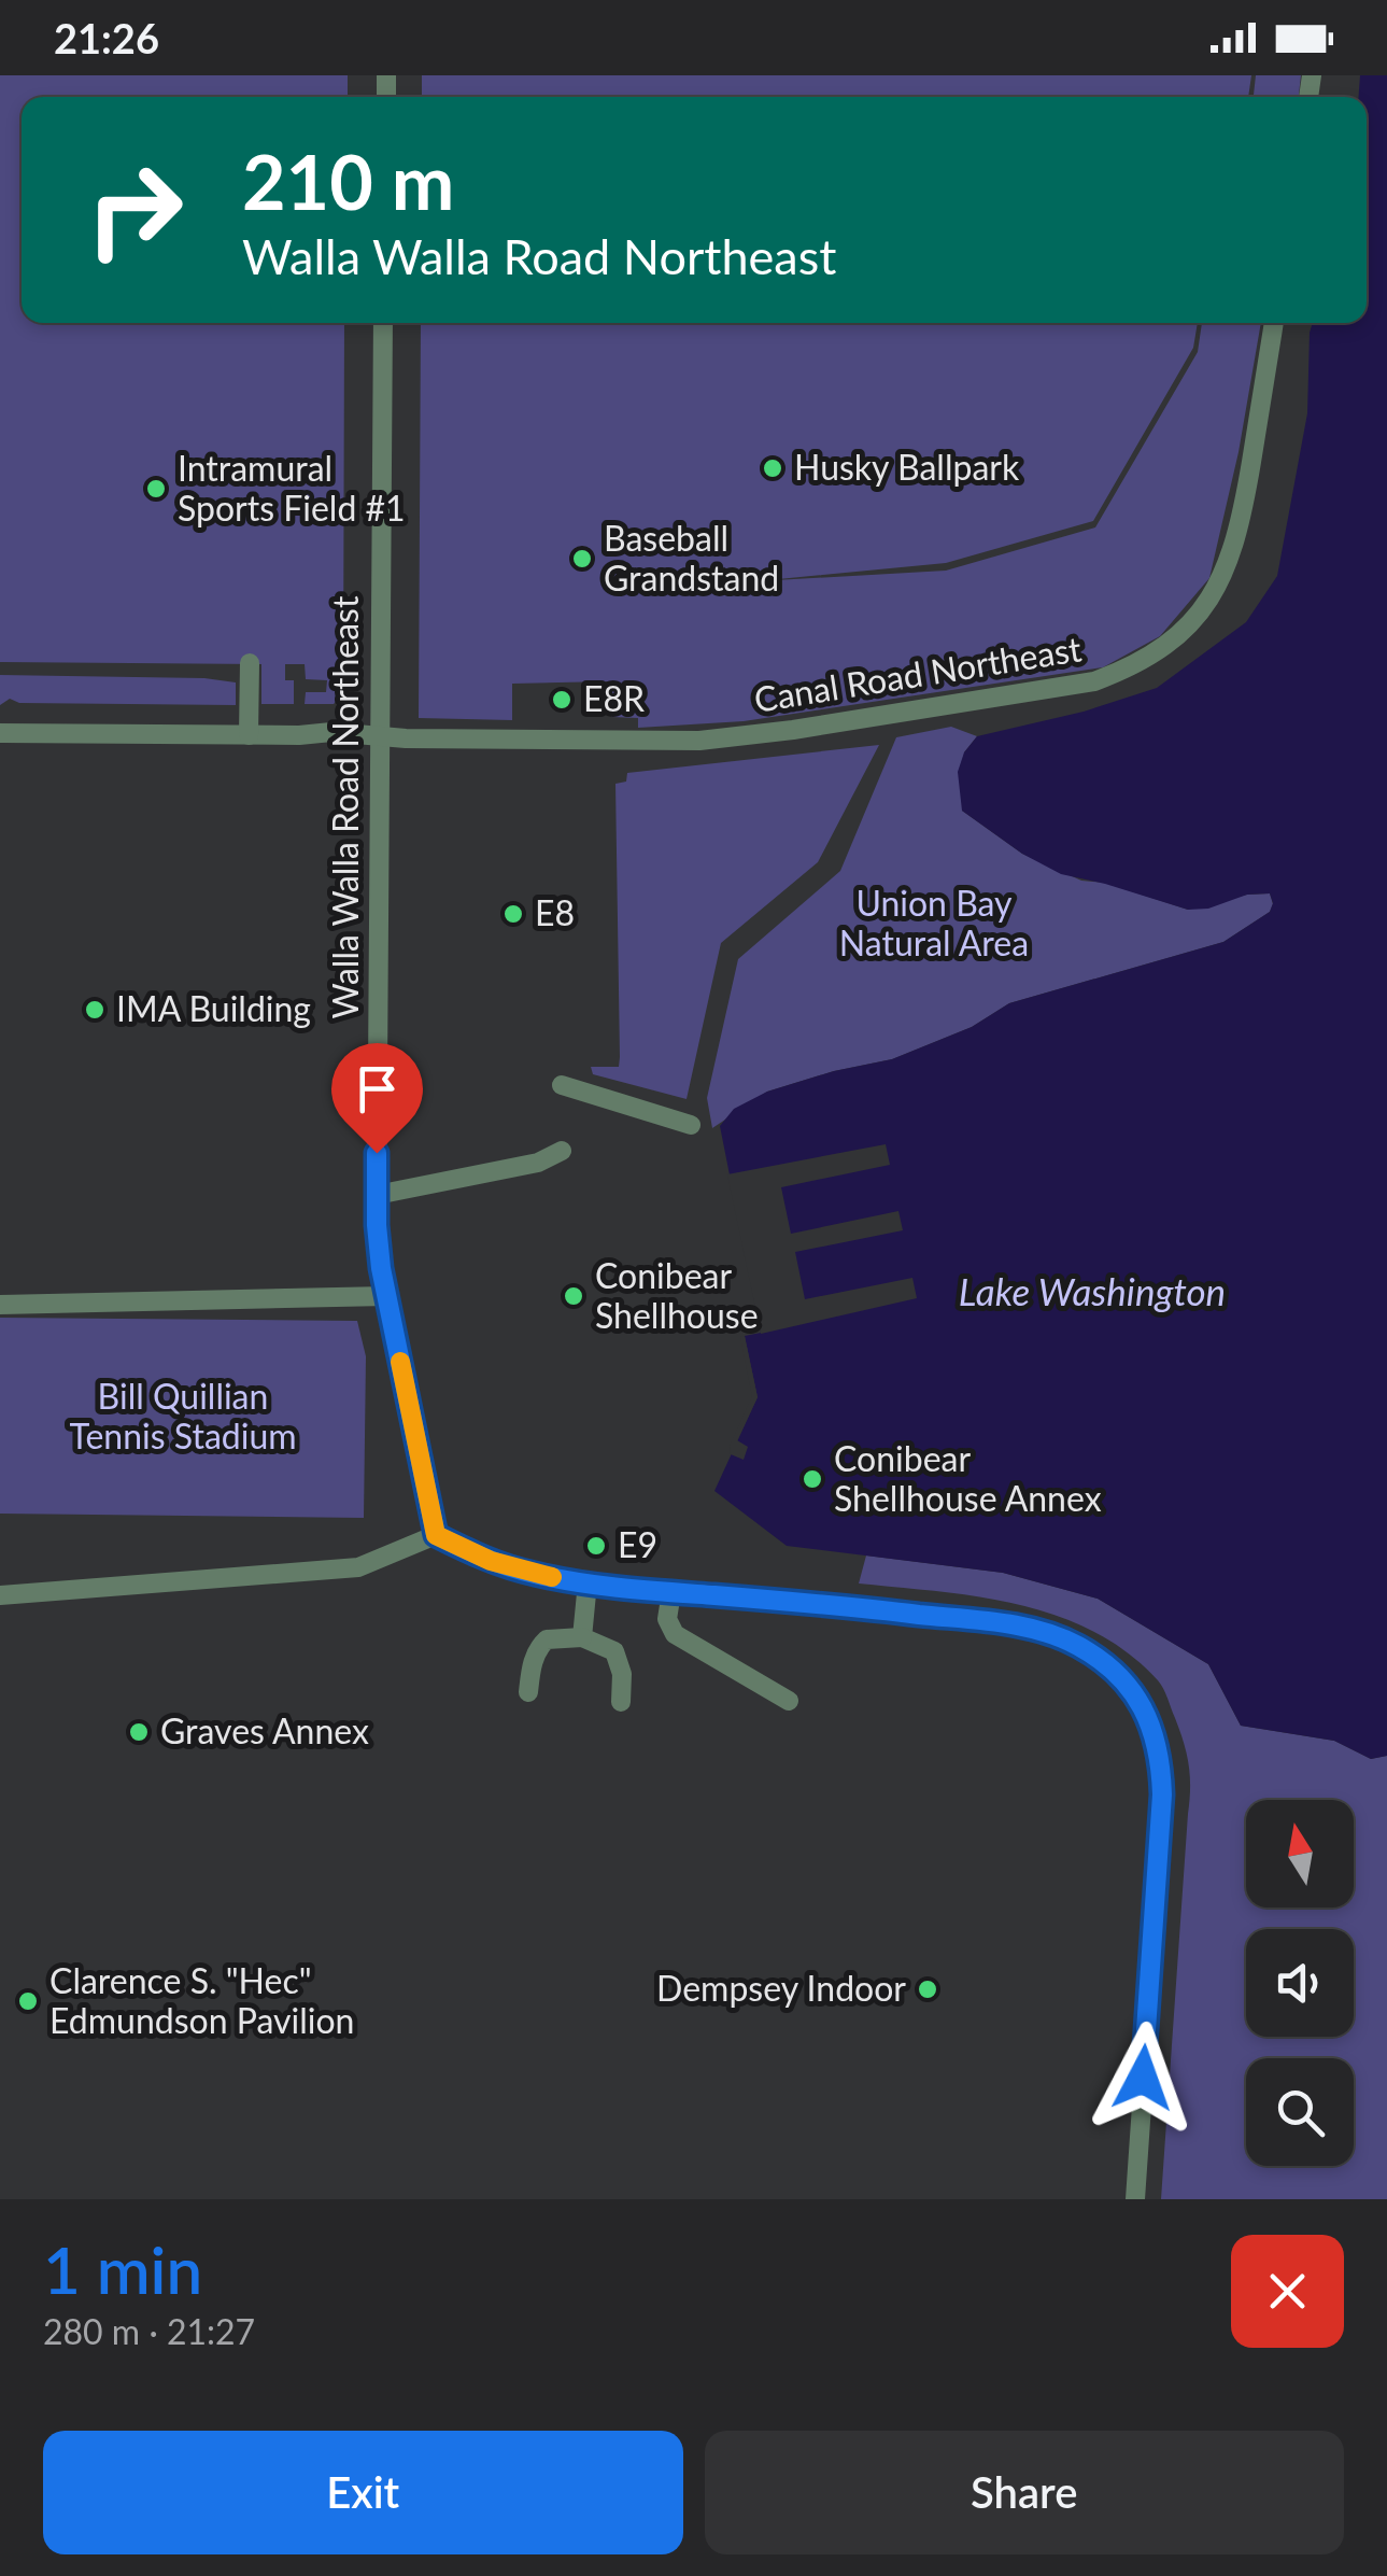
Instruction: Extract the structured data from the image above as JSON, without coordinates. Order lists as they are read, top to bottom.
{
  "streets": {
    "lane": ["Canal Road Northeast", "Walla Walla Road Northeast"]
  },
  "crossings": [
    ["Canal Road Northeast", "Walla Walla Road Northeast"]
  ],
  "water": ["Lake Washington"],
  "parks": ["Union Bay Natural Area", "Bill Quillian Tennis Stadium"],
  "places": [
    "Husky Ballpark",
    "Intramural Sports Field #1",
    "Baseball Grandstand",
    "E8R",
    "E8",
    "IMA Building",
    "Conibear Shellhouse",
    "Conibear Shellhouse Annex",
    "E9",
    "Graves Annex",
    "Dempsey Indoor",
    "Clarence S. \"Hec\" Edmundson Pavilion"
  ],
  "north": "top",
  "page": {
    "status": "21:26",
    "turn": ["210 m", "Walla Walla Road Northeast"],
    "heading": ["1 min", "280 m · 21:27"],
    "buttons": ["Exit", "Share"]
  }
}
